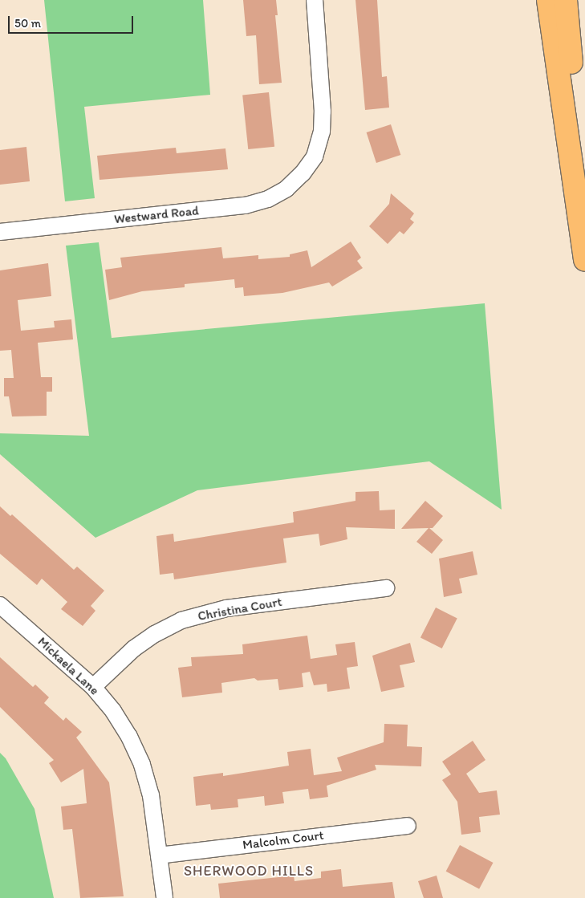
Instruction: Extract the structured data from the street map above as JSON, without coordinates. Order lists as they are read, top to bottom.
{
  "streets": {
    "street": [
      "Westward Road",
      "Christina Court",
      "Mickaela Lane",
      "Malcolm Court"
    ]
  },
  "crossings": [
    ["Christina Court", "Mickaela Lane"],
    ["Mickaela Lane", "Malcolm Court"]
  ],
  "districts": ["SHERWOOD HILLS"],
  "scale_bar": "50 m"
}
